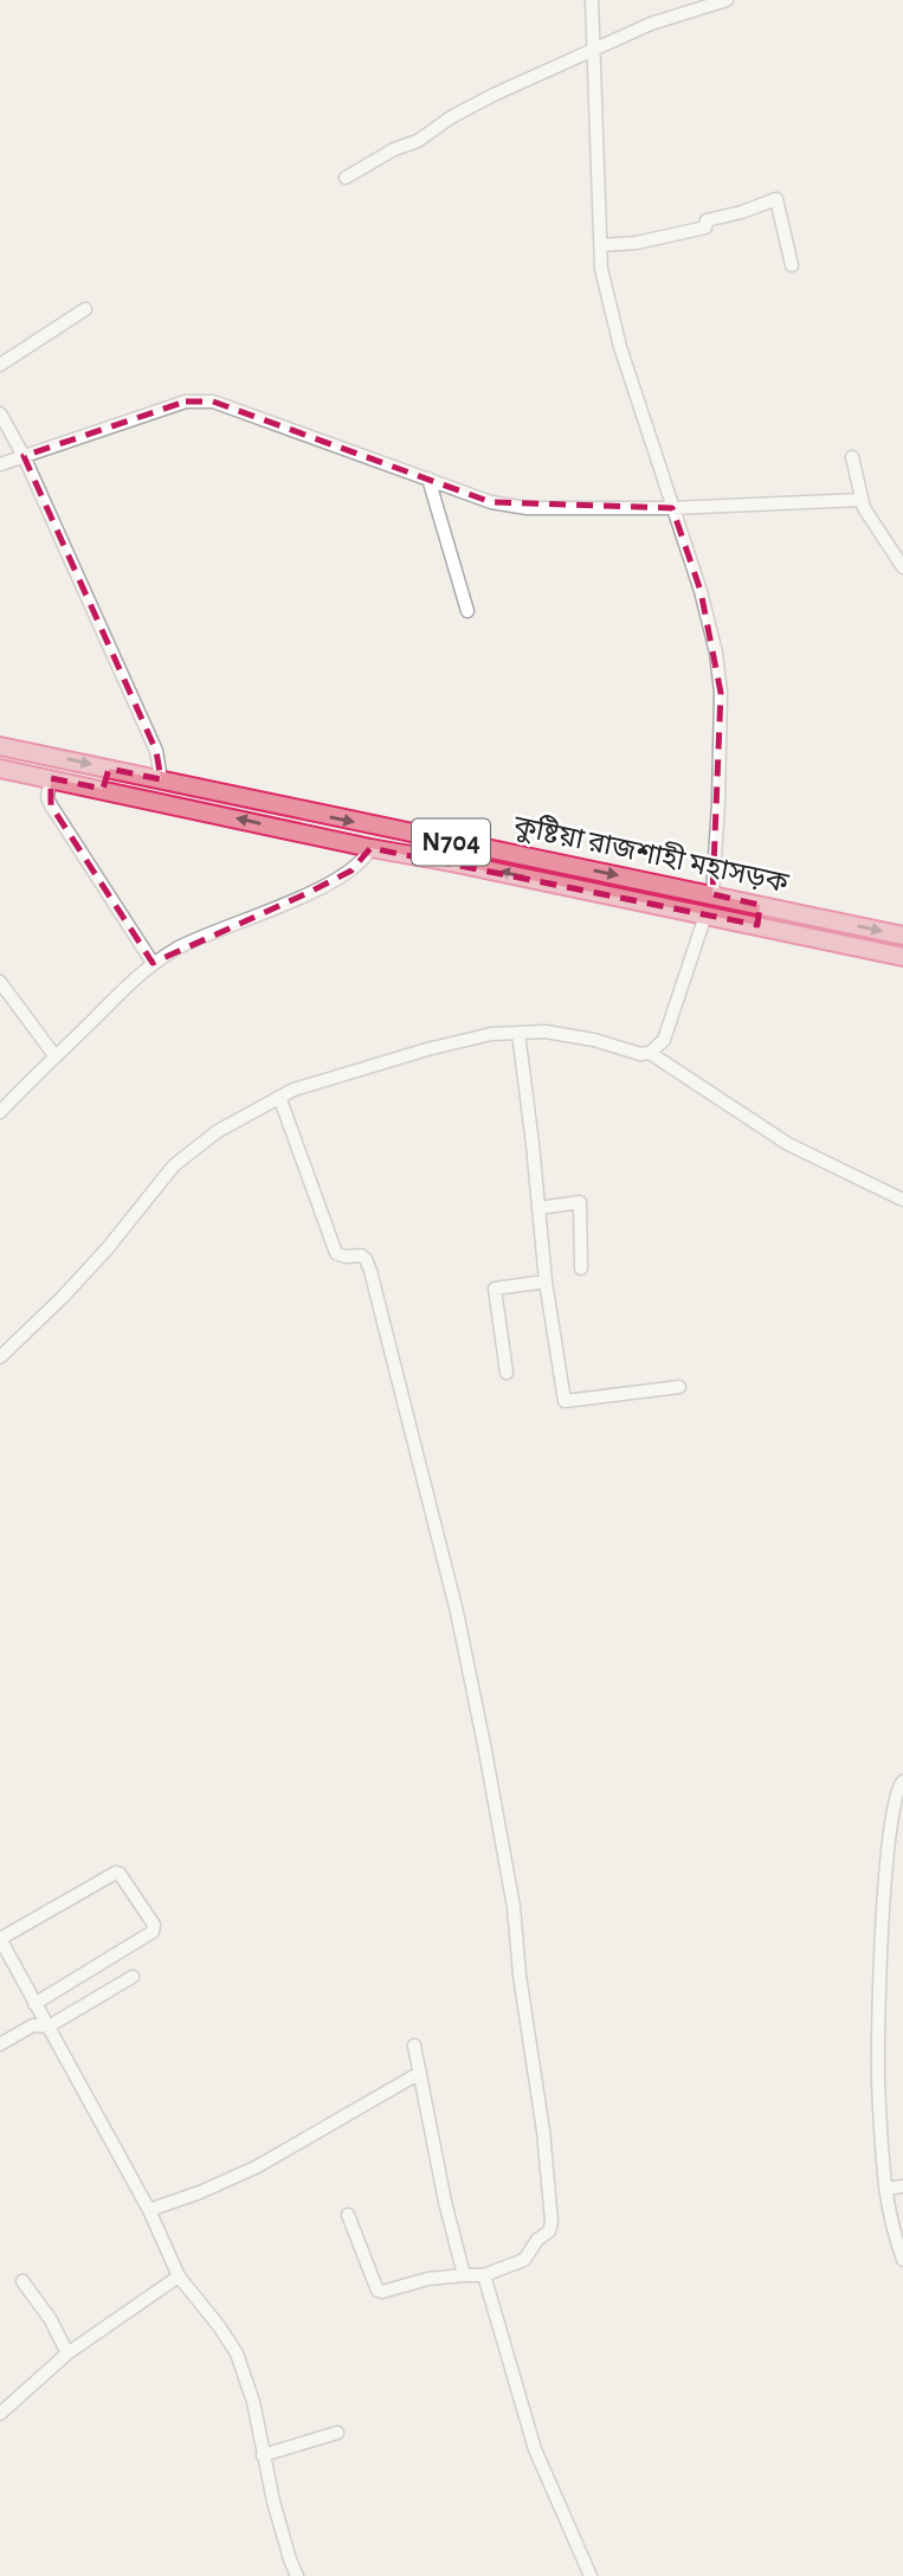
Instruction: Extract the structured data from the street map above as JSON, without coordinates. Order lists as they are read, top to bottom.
{
  "streets": {
    "highway": ["N704", "কুষ্টিয়া রাজশাহী মহাসড়ক"]
  }
}
